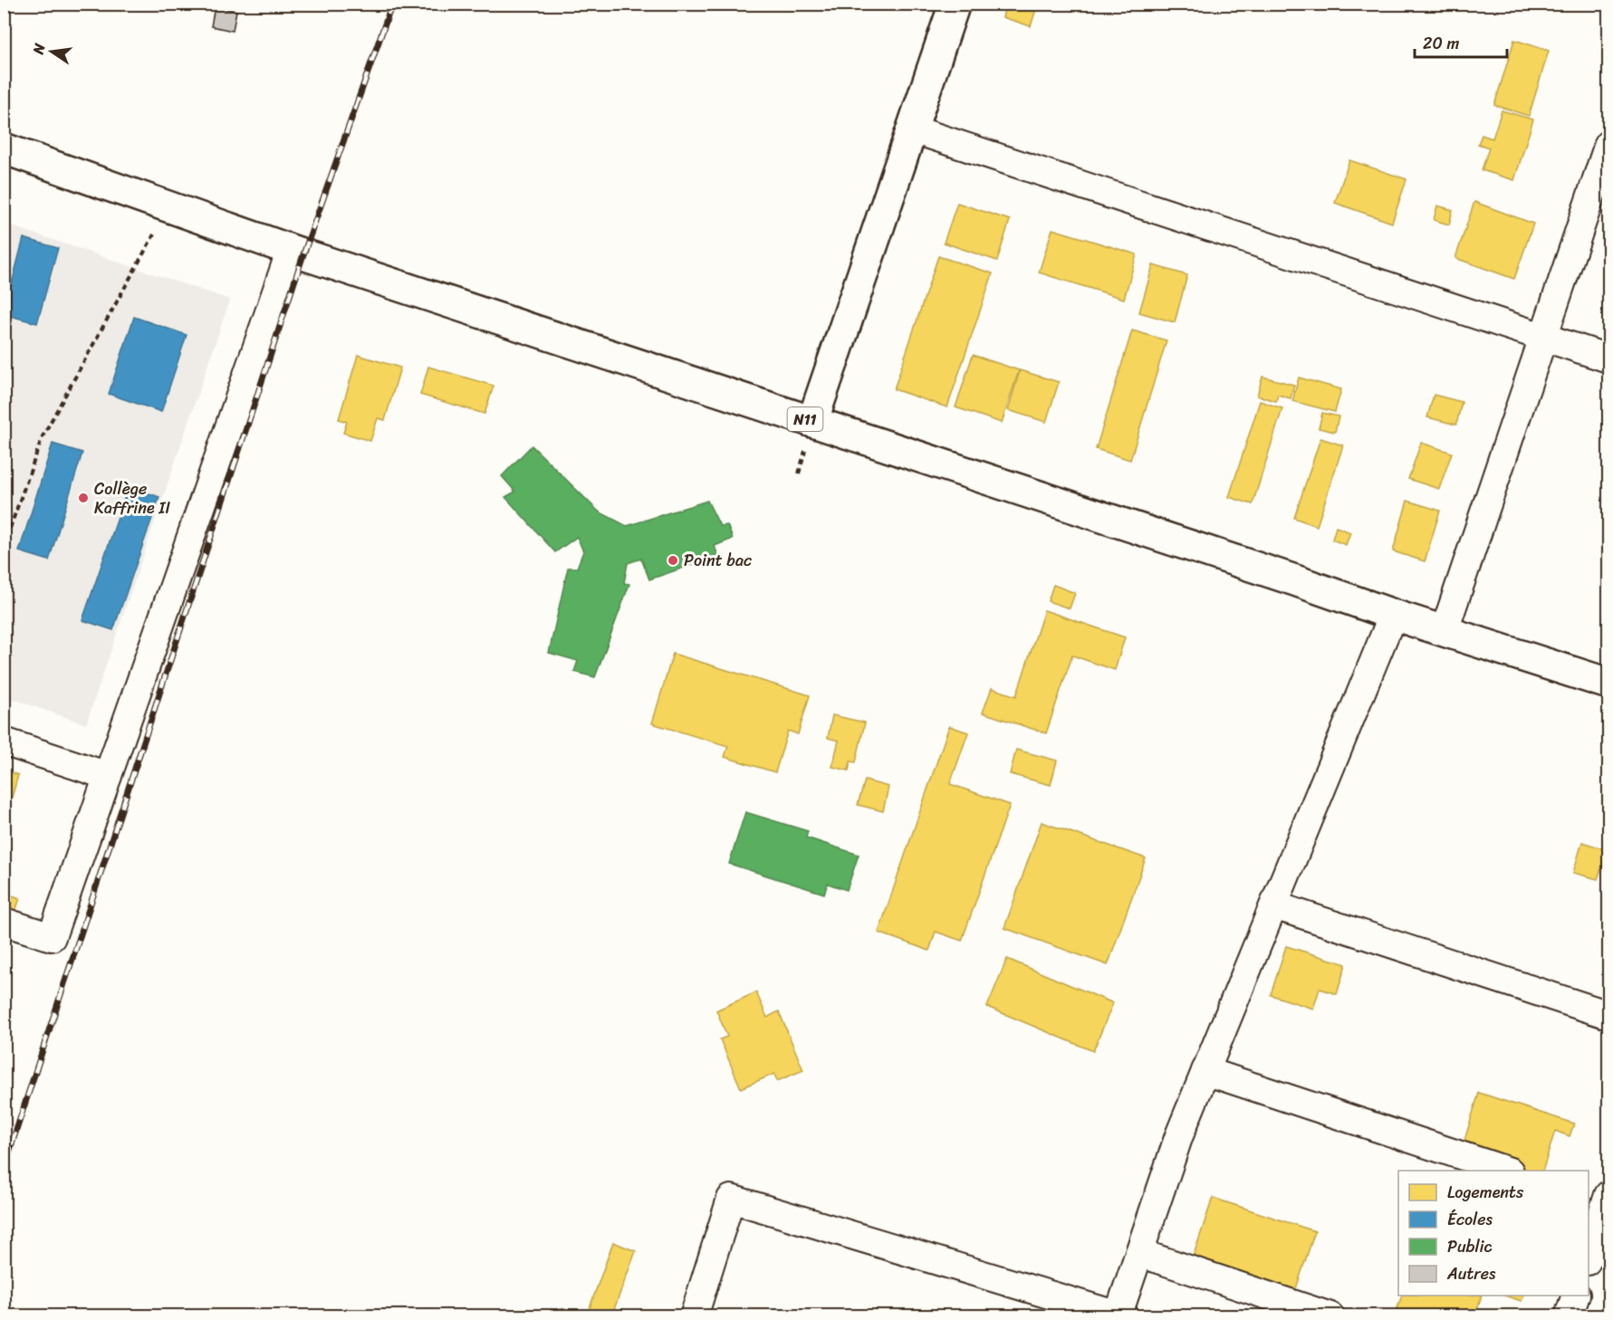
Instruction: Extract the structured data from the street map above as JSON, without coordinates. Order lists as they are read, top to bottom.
{
  "streets": {
    "main road": ["N11"]
  },
  "places": ["Collège Kaffrine II", "Point bac"],
  "legend": [
    "Logements",
    "Écoles",
    "Public",
    "Autres"
  ],
  "scale_bar": "20 m",
  "north": "left"
}
